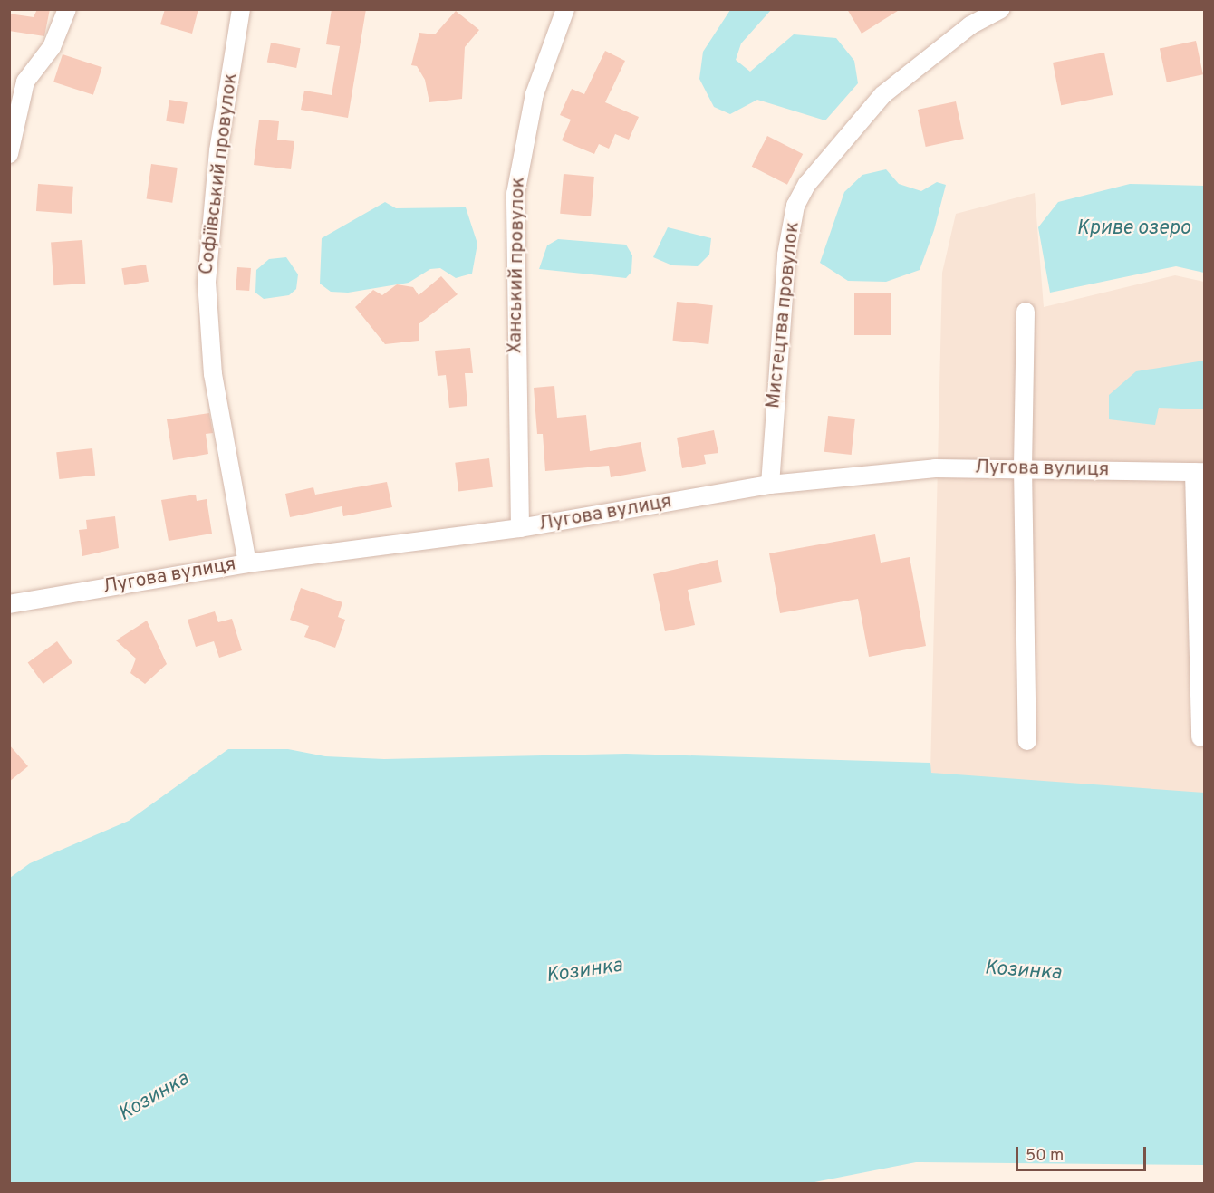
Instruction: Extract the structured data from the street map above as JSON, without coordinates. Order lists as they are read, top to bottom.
{
  "streets": {
    "street": [
      "Софіївський провулок",
      "Ханський провулок",
      "Мистецтва провулок",
      "Лугова вулиця"
    ]
  },
  "crossings": [
    ["Софіївський провулок", "Лугова вулиця"],
    ["Ханський провулок", "Лугова вулиця"],
    ["Мистецтва провулок", "Лугова вулиця"]
  ],
  "water": ["Криве озеро", "Козинка"],
  "scale_bar": "50 m"
}
